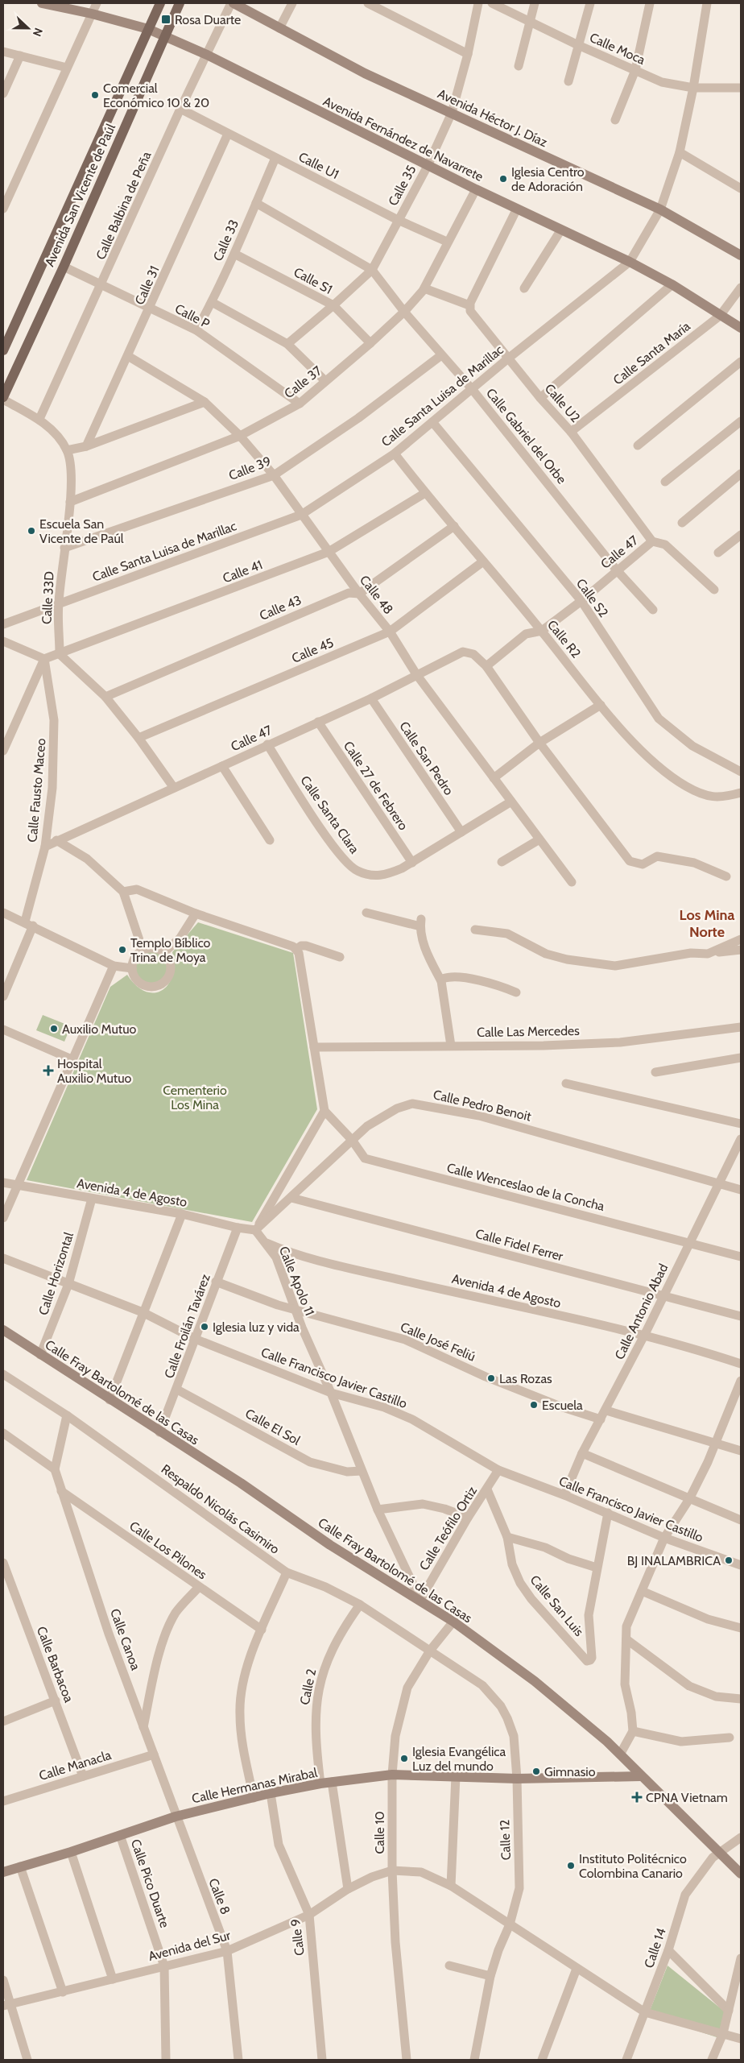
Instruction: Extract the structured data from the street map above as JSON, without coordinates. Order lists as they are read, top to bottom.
{
  "streets": {
    "main road": ["Avenida San Vicente de Paúl"],
    "street": [
      "Calle Moca",
      "Avenida Héctor J. Díaz",
      "Avenida Fernández de Navarrete",
      "Calle U1",
      "Calle 35",
      "Calle Balbina de Peña",
      "Calle 33",
      "Calle S1",
      "Calle 31",
      "Calle P",
      "Calle Santa María",
      "Calle 37",
      "Calle Santa Luisa de Marillac",
      "Calle U2",
      "Calle Gabriel del Orbe",
      "Calle 39",
      "Calle 47",
      "Calle 41",
      "Calle 48",
      "Calle 33D",
      "Calle S2",
      "Calle 43",
      "Calle R2",
      "Calle 45",
      "Calle San Pedro",
      "Calle 27 de Febrero",
      "Calle Fausto Maceo",
      "Calle Santa Clara",
      "Calle Las Mercedes",
      "Calle Pedro Benoit",
      "Calle Wenceslao de la Concha",
      "Avenida 4 de Agosto",
      "Calle Fidel Ferrer",
      "Calle Horizontal",
      "Calle Apolo 11",
      "Calle Antonio Abad",
      "Calle Froilán Tavárez",
      "Calle José Feliú",
      "Calle Francisco Javier Castillo",
      "Calle Fray Bartolomé de las Casas",
      "Calle El Sol",
      "Respaldo Nicolás Casimiro",
      "Calle Teófilo Ortiz",
      "Calle Los Pilones",
      "Calle San Luis",
      "Calle Canoa",
      "Calle Barbacoa",
      "Calle 2",
      "Calle Manacla",
      "Calle Hermanas Mirabal",
      "Calle 10",
      "Calle 12",
      "Calle Pico Duarte",
      "Calle 8",
      "Calle 9",
      "Avenida del Sur",
      "Calle 14"
    ]
  },
  "crossings": [
    ["Calle Moca", "Calle Santa Luisa de Marillac"],
    ["Avenida Héctor J. Díaz", "Calle 35"],
    ["Avenida Héctor J. Díaz", "Calle Balbina de Peña"],
    ["Avenida Héctor J. Díaz", "Calle Santa Luisa de Marillac"],
    ["Avenida Fernández de Navarrete", "Calle 35"],
    ["Avenida Fernández de Navarrete", "Avenida San Vicente de Paúl"],
    ["Avenida Fernández de Navarrete", "Calle Balbina de Peña"],
    ["Avenida Fernández de Navarrete", "Calle Santa María"],
    ["Avenida Fernández de Navarrete", "Calle 37"],
    ["Avenida Fernández de Navarrete", "Calle Santa Luisa de Marillac"],
    ["Calle U1", "Calle 35"],
    ["Calle U1", "Calle Balbina de Peña"],
    ["Calle U1", "Calle 33"],
    ["Calle U1", "Calle 31"],
    ["Calle U1", "Calle 37"],
    ["Calle 35", "Calle S1"],
    ["Calle 35", "Calle Gabriel del Orbe"],
    ["Avenida San Vicente de Paúl", "Calle P"],
    ["Avenida San Vicente de Paúl", "Calle 33D"],
    ["Calle Balbina de Peña", "Calle P"],
    ["Calle Balbina de Peña", "Calle 33D"],
    ["Calle 33", "Calle S1"],
    ["Calle 33", "Calle P"],
    ["Calle 33", "Calle Gabriel del Orbe"],
    ["Calle S1", "Calle 37"],
    ["Calle 31", "Calle P"],
    ["Calle 31", "Calle 48"],
    ["Calle P", "Calle 37"],
    ["Calle Santa María", "Calle U2"],
    ["Calle 37", "Calle Gabriel del Orbe"],
    ["Calle 37", "Calle 48"],
    ["Calle 37", "Calle 33D"],
    ["Calle Santa Luisa de Marillac", "Calle U2"],
    ["Calle Santa Luisa de Marillac", "Calle Gabriel del Orbe"],
    ["Calle Santa Luisa de Marillac", "Calle 48"],
    ["Calle Santa Luisa de Marillac", "Calle 33D"],
    ["Calle Santa Luisa de Marillac", "Calle S2"],
    ["Calle Santa Luisa de Marillac", "Calle R2"],
    ["Calle U2", "Calle 47"],
    ["Calle Gabriel del Orbe", "Calle 39"],
    ["Calle Gabriel del Orbe", "Calle 47"],
    ["Calle 39", "Calle 48"],
    ["Calle 39", "Calle 33D"],
    ["Calle 47", "Calle 48"],
    ["Calle 47", "Calle S2"],
    ["Calle 47", "Calle R2"],
    ["Calle 47", "Calle San Pedro"],
    ["Calle 47", "Calle 27 de Febrero"],
    ["Calle 47", "Calle Fausto Maceo"],
    ["Calle 47", "Calle Santa Clara"],
    ["Calle 41", "Calle 48"],
    ["Calle 41", "Calle 33D"],
    ["Calle 41", "Calle R2"],
    ["Calle 41", "Calle Fausto Maceo"],
    ["Calle 48", "Calle 43"],
    ["Calle 48", "Calle 45"],
    ["Calle 48", "Calle Santa Clara"],
    ["Calle 43", "Calle R2"],
    ["Calle R2", "Calle 45"],
    ["Calle San Pedro", "Calle Santa Clara"],
    ["Calle 27 de Febrero", "Calle Santa Clara"],
    ["Calle Pedro Benoit", "Calle Wenceslao de la Concha"],
    ["Calle Pedro Benoit", "Avenida 4 de Agosto"],
    ["Calle Pedro Benoit", "Calle Fidel Ferrer"],
    ["Calle Pedro Benoit", "Calle Apolo 11"],
    ["Calle Pedro Benoit", "Calle Antonio Abad"],
    ["Calle Wenceslao de la Concha", "Calle Antonio Abad"],
    ["Avenida 4 de Agosto", "Calle Horizontal"],
    ["Avenida 4 de Agosto", "Calle Apolo 11"],
    ["Avenida 4 de Agosto", "Calle Antonio Abad"],
    ["Avenida 4 de Agosto", "Calle Froilán Tavárez"],
    ["Calle Fidel Ferrer", "Calle Antonio Abad"],
    ["Calle Horizontal", "Calle Francisco Javier Castillo"],
    ["Calle Horizontal", "Calle Fray Bartolomé de las Casas"],
    ["Calle Apolo 11", "Calle José Feliú"],
    ["Calle Apolo 11", "Calle Francisco Javier Castillo"],
    ["Calle Apolo 11", "Calle Fray Bartolomé de las Casas"],
    ["Calle Apolo 11", "Calle El Sol"],
    ["Calle Apolo 11", "Calle Teófilo Ortiz"],
    ["Calle Antonio Abad", "Calle José Feliú"],
    ["Calle Antonio Abad", "Calle Francisco Javier Castillo"],
    ["Calle Froilán Tavárez", "Calle José Feliú"],
    ["Calle Froilán Tavárez", "Calle Francisco Javier Castillo"],
    ["Calle Froilán Tavárez", "Calle Fray Bartolomé de las Casas"],
    ["Calle Froilán Tavárez", "Calle El Sol"],
    ["Calle Francisco Javier Castillo", "Calle Teófilo Ortiz"],
    ["Calle Fray Bartolomé de las Casas", "Calle Teófilo Ortiz"],
    ["Calle Fray Bartolomé de las Casas", "Calle Hermanas Mirabal"],
    ["Calle Fray Bartolomé de las Casas", "Calle 10"],
    ["Calle Fray Bartolomé de las Casas", "Calle 14"],
    ["Respaldo Nicolás Casimiro", "Calle 2"],
    ["Respaldo Nicolás Casimiro", "Calle 10"],
    ["Respaldo Nicolás Casimiro", "Calle 12"],
    ["Calle Teófilo Ortiz", "Calle San Luis"],
    ["Calle Los Pilones", "Calle Canoa"],
    ["Calle Canoa", "Calle Manacla"],
    ["Calle Canoa", "Calle Hermanas Mirabal"],
    ["Calle Canoa", "Calle 8"],
    ["Calle Barbacoa", "Calle Manacla"],
    ["Calle 2", "Calle Hermanas Mirabal"],
    ["Calle Hermanas Mirabal", "Calle 10"],
    ["Calle Hermanas Mirabal", "Calle 12"],
    ["Calle Hermanas Mirabal", "Calle Pico Duarte"],
    ["Calle Hermanas Mirabal", "Calle 8"],
    ["Calle Hermanas Mirabal", "Calle 9"],
    ["Calle 10", "Calle 12"],
    ["Calle 10", "Avenida del Sur"],
    ["Calle Pico Duarte", "Avenida del Sur"],
    ["Calle 8", "Avenida del Sur"],
    ["Calle 9", "Avenida del Sur"]
  ],
  "districts": ["Los Mina Norte"],
  "parks": ["Cementerio Los Mina"],
  "places": {
    "transit": ["Rosa Duarte"],
    "other": [
      "Comercial Económico 10 & 20",
      "Iglesia Centro de Adoración",
      "Escuela San Vicente de Paúl",
      "Templo Bíblico Trina de Moya",
      "Auxilio Mutuo",
      "Iglesia luz y vida",
      "Las Rozas",
      "Escuela",
      "BJ INALAMBRICA",
      "Iglesia Evangélica Luz del mundo",
      "Gimnasio",
      "Instituto Politécnico Colombina Canario"
    ],
    "health": ["Hospital Auxilio Mutuo", "CPNA Vietnam"]
  },
  "north": "right"
}
